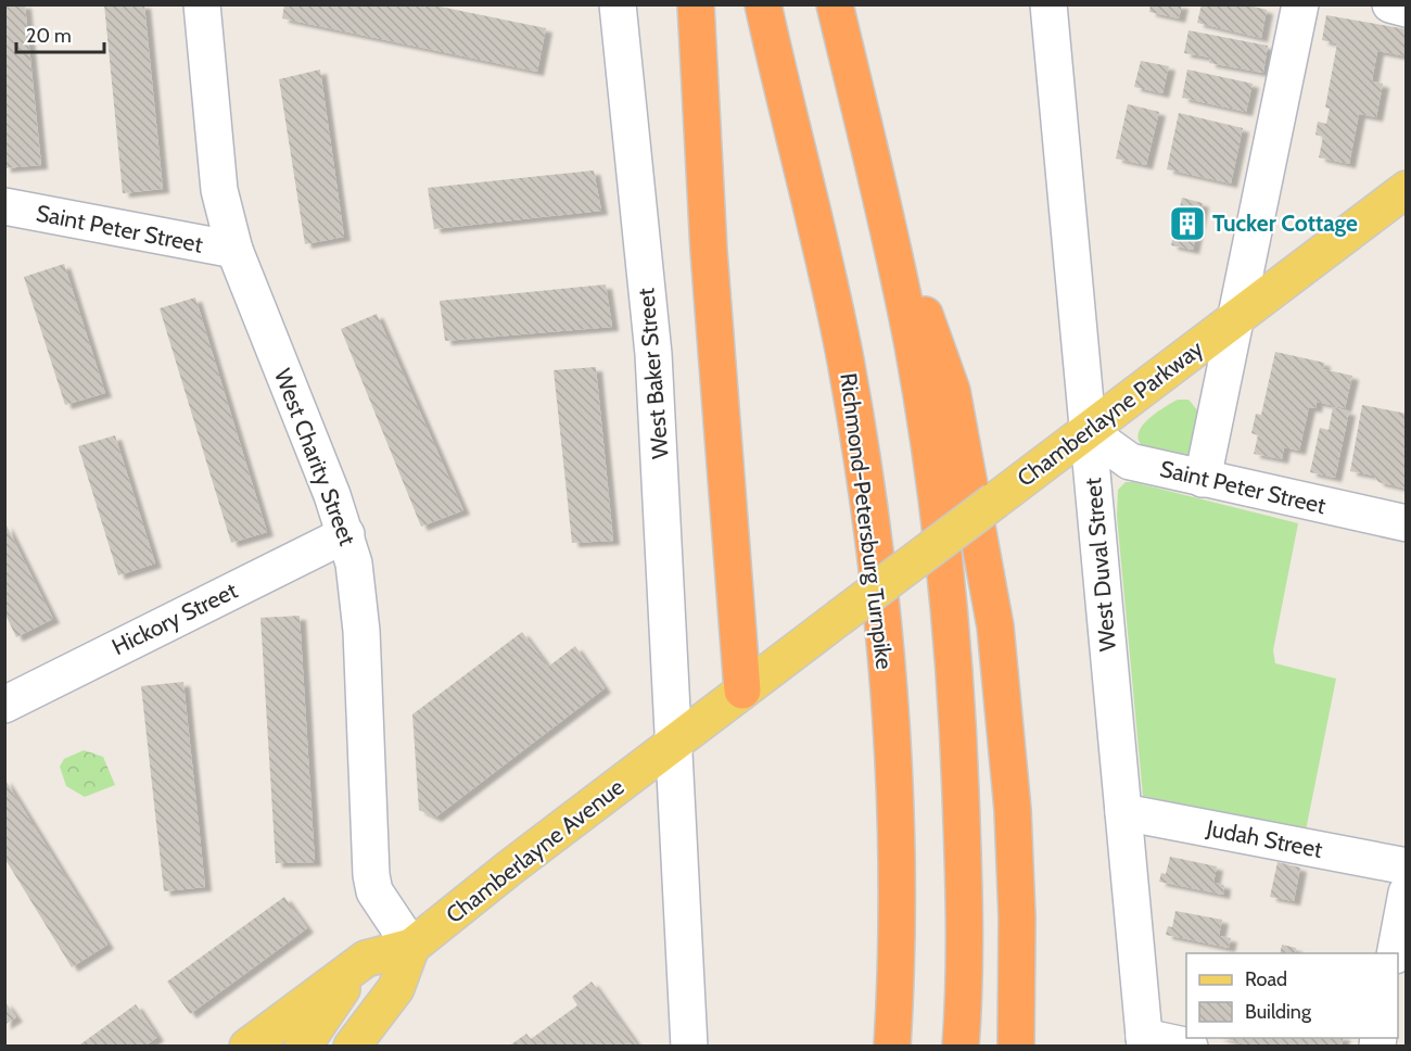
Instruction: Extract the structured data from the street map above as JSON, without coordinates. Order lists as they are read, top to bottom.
{
  "streets": {
    "highway": ["Richmond-Petersburg Turnpike"],
    "main road": ["Chamberlayne Parkway", "Chamberlayne Avenue"],
    "street": [
      "Saint Peter Street",
      "West Baker Street",
      "West Charity Street",
      "West Duval Street",
      "Hickory Street",
      "Judah Street"
    ]
  },
  "crossings": [
    ["Saint Peter Street", "Chamberlayne Parkway"],
    ["Saint Peter Street", "West Charity Street"],
    ["Saint Peter Street", "West Duval Street"],
    ["West Baker Street", "Chamberlayne Avenue"],
    ["Chamberlayne Parkway", "West Duval Street"],
    ["Chamberlayne Parkway", "Chamberlayne Avenue"],
    ["West Charity Street", "Hickory Street"],
    ["West Charity Street", "Chamberlayne Avenue"],
    ["West Duval Street", "Judah Street"]
  ],
  "places": {
    "building": ["Tucker Cottage"]
  },
  "legend": ["Road", "Building"],
  "scale_bar": "20 m"
}
